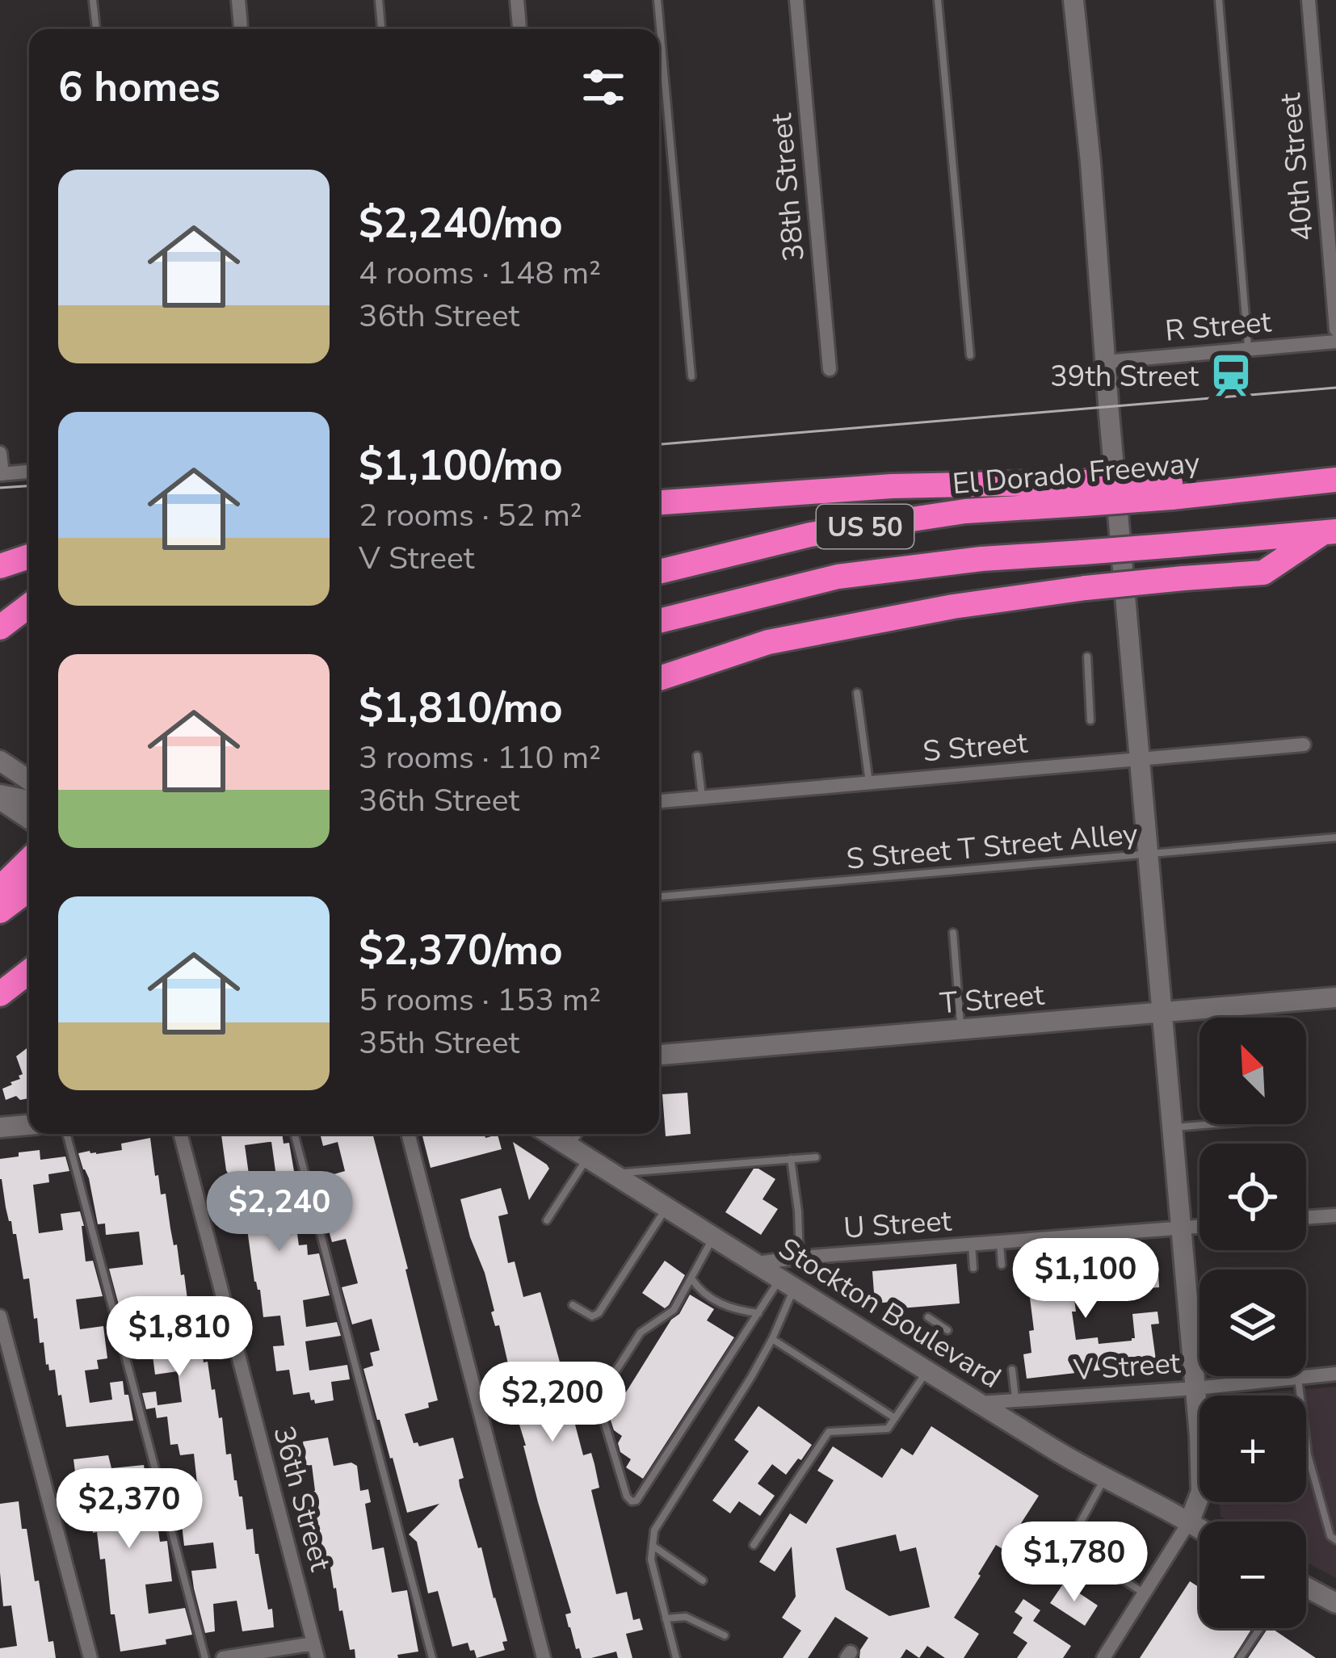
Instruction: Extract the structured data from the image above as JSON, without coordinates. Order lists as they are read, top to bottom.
{
  "streets": {
    "highway": ["El Dorado Freeway", "US 50"],
    "street": [
      "40th Street",
      "38th Street",
      "R Street",
      "S Street",
      "T Street",
      "U Street",
      "Stockton Boulevard",
      "V Street",
      "36th Street"
    ],
    "lane": ["S Street T Street Alley"]
  },
  "crossings": [
    ["U Street", "Stockton Boulevard"],
    ["Stockton Boulevard", "V Street"]
  ],
  "places": {
    "station": ["39th Street"]
  },
  "north": "top left",
  "page": {
    "heading": "6 homes",
    "list": [
      {
        "name": "$2,240/mo",
        "note": "4 rooms · 148 m² · 36th Street"
      },
      {
        "name": "$1,100/mo",
        "note": "2 rooms · 52 m² · V Street"
      },
      {
        "name": "$1,810/mo",
        "note": "3 rooms · 110 m² · 36th Street"
      },
      {
        "name": "$2,370/mo",
        "note": "5 rooms · 153 m² · 35th Street"
      }
    ],
    "map_buttons": ["+", "−"],
    "price": [
      "$2,240",
      "$1,100",
      "$1,810",
      "$2,200",
      "$2,370",
      "$1,780"
    ]
  }
}
